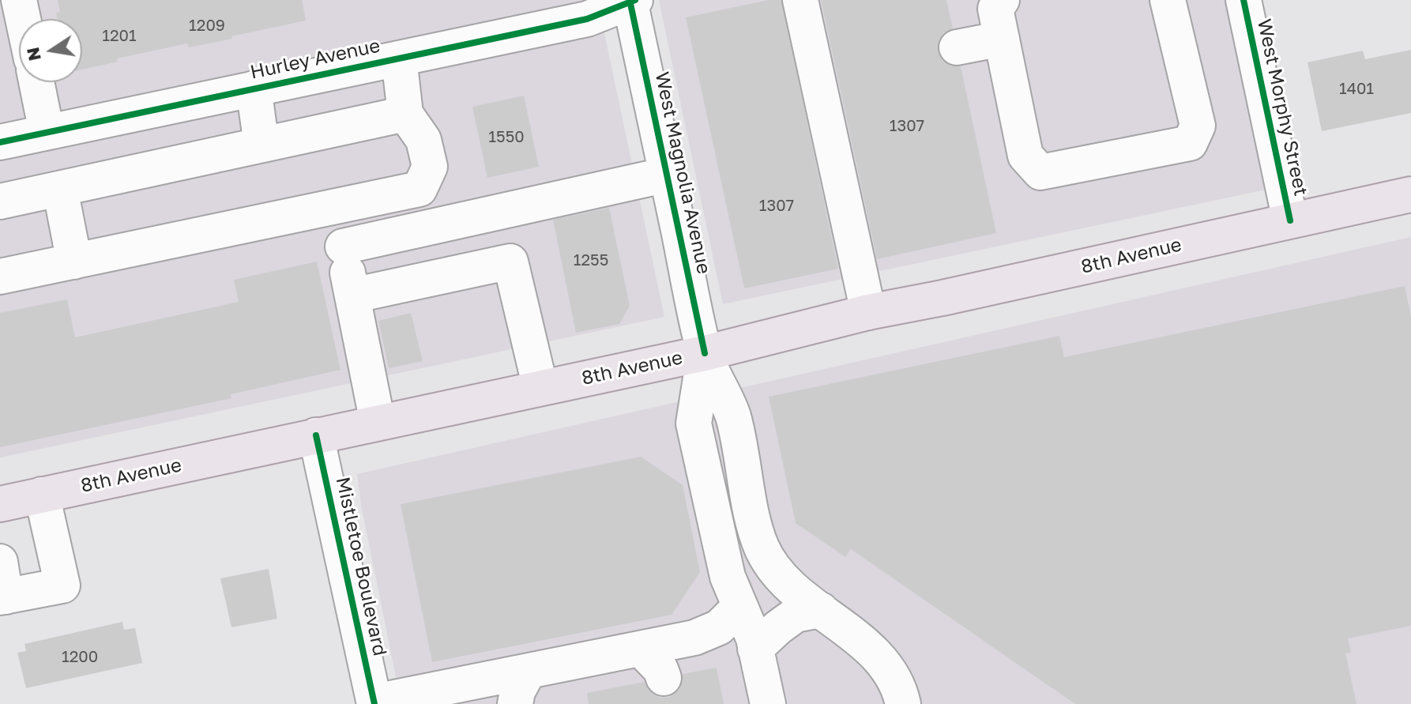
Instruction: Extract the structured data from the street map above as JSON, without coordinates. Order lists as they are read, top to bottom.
{
  "streets": {
    "main road": ["8th Avenue"],
    "street": [
      "Hurley Avenue",
      "West Morphy Street",
      "West Magnolia Avenue",
      "Mistletoe Boulevard"
    ]
  },
  "crossings": [
    ["Hurley Avenue", "West Magnolia Avenue"],
    ["West Morphy Street", "8th Avenue"],
    ["West Magnolia Avenue", "8th Avenue"],
    ["8th Avenue", "Mistletoe Boulevard"]
  ],
  "house_numbers": [
    "1209",
    "1201",
    "1401",
    "1307",
    "1550",
    "1307",
    "1255",
    "1200"
  ],
  "north": "left"
}
